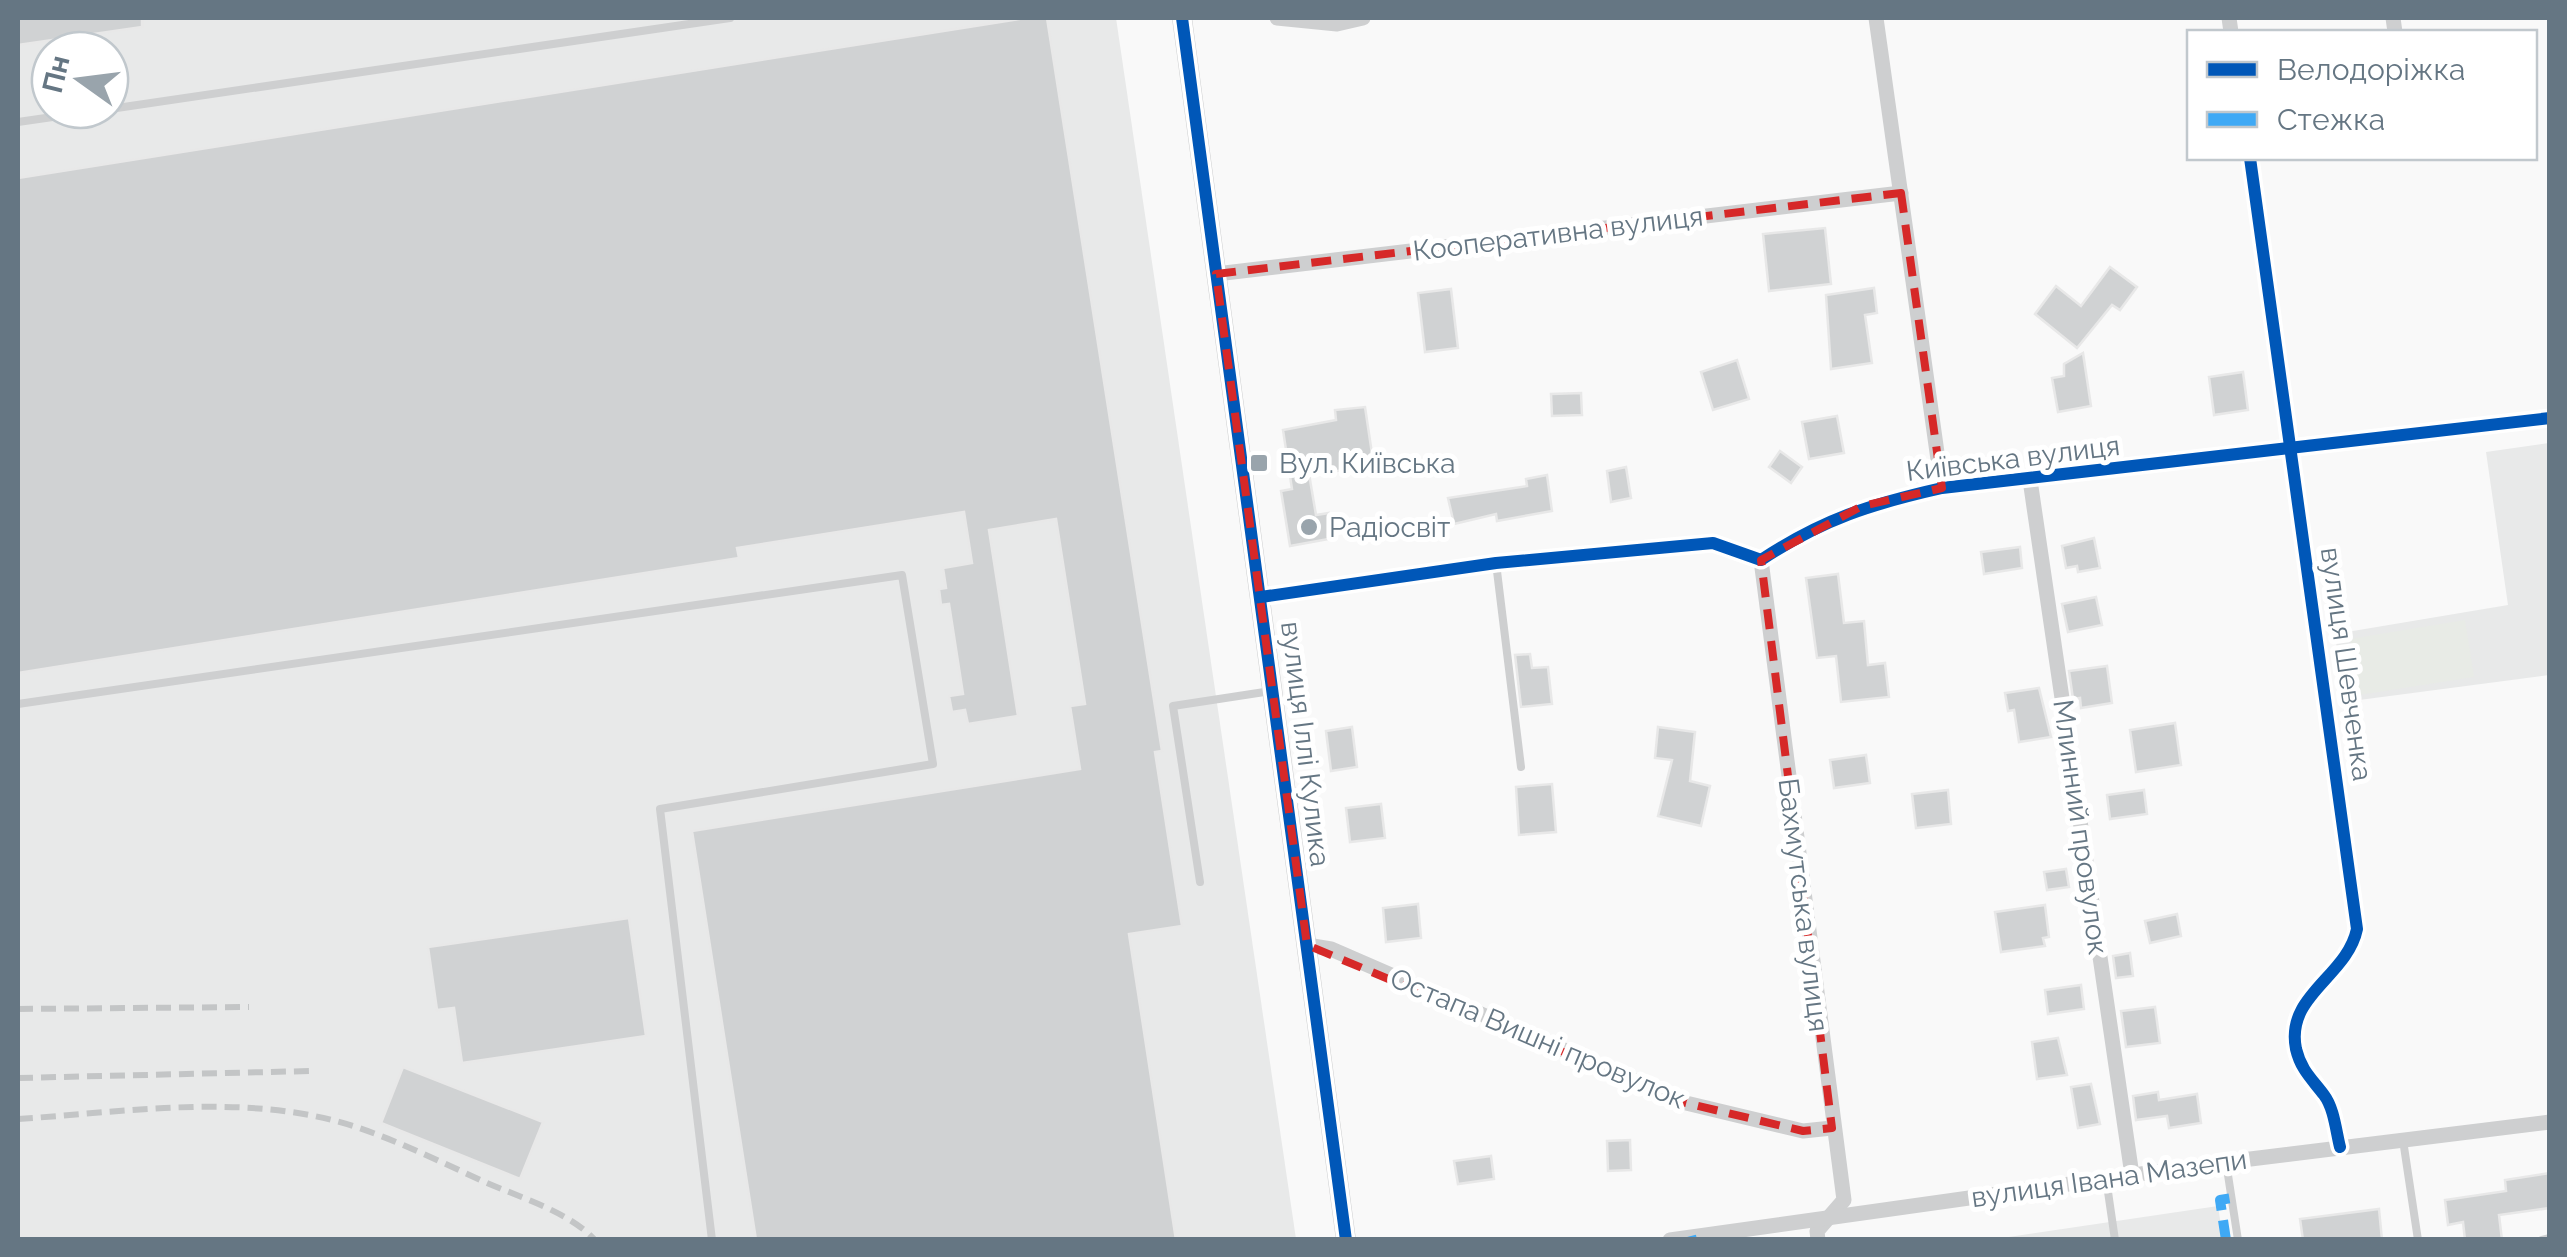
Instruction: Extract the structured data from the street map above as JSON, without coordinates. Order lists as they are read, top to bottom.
{
  "streets": {
    "street": [
      "Кооперативна вулиця",
      "Київська вулиця",
      "вулиця Шевченка",
      "вулиця Іллі Кулика",
      "Млинний провулок",
      "Бахмутська вулиця",
      "Остапа Вишні провулок",
      "вулиця Івана Мазепи"
    ]
  },
  "crossings": [
    ["Кооперативна вулиця", "вулиця Іллі Кулика"],
    ["Київська вулиця", "вулиця Шевченка"],
    ["Київська вулиця", "Млинний провулок"],
    ["Київська вулиця", "Бахмутська вулиця"],
    ["вулиця Шевченка", "вулиця Івана Мазепи"],
    ["вулиця Іллі Кулика", "Остапа Вишні провулок"],
    ["Млинний провулок", "вулиця Івана Мазепи"],
    ["Бахмутська вулиця", "Остапа Вишні провулок"],
    ["Бахмутська вулиця", "вулиця Івана Мазепи"]
  ],
  "places": {
    "transit": ["Вул. Київська"],
    "other": ["Радіосвіт"]
  },
  "legend": ["Велодоріжка", "Стежка"],
  "north": "left"
}
